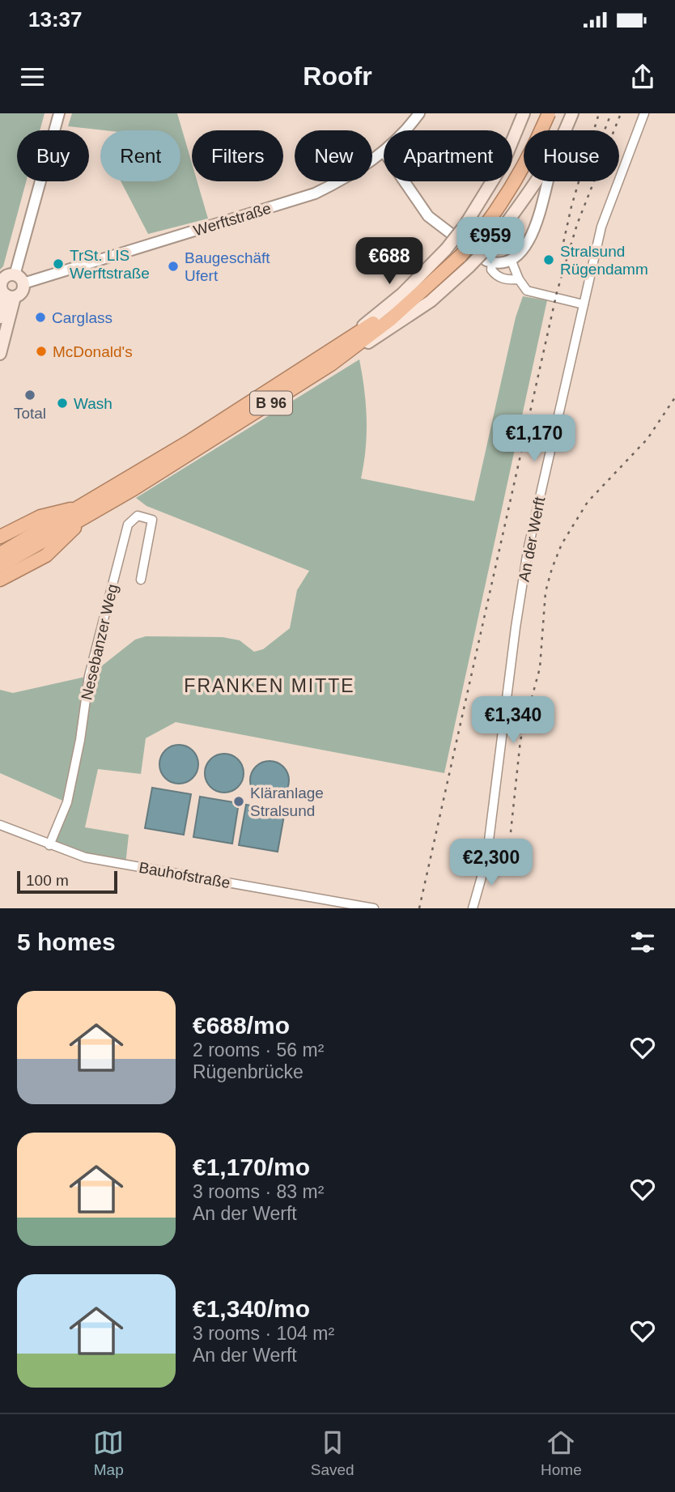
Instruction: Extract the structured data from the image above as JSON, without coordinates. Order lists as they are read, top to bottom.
{
  "streets": {
    "highway": ["B 96"],
    "street": [
      "Werftstraße",
      "An der Werft",
      "Nesebanzer Weg",
      "Bauhofstraße"
    ]
  },
  "crossings": [
    ["Nesebanzer Weg", "Bauhofstraße"]
  ],
  "districts": ["FRANKEN MITTE"],
  "places": [
    "Stralsund Rügendamm",
    "TrSt. LIS Werftstraße",
    "Baugeschäft Ufert",
    "Carglass",
    "McDonald's",
    "Total",
    "Wash",
    "Kläranlage Stralsund"
  ],
  "scale_bar": "100 m",
  "page": {
    "status": "13:37",
    "header": "Roofr",
    "chip": [
      "Buy",
      "Rent",
      "Filters",
      "New",
      "Apartment",
      "House"
    ],
    "price": [
      "€959",
      "€688",
      "€1,170",
      "€1,340",
      "€2,300"
    ],
    "scale": "100 m",
    "heading": "5 homes",
    "list": [
      {
        "name": "€688/mo",
        "note": "2 rooms · 56 m² · Rügenbrücke"
      },
      {
        "name": "€1,170/mo",
        "note": "3 rooms · 83 m² · An der Werft"
      },
      {
        "name": "€1,340/mo",
        "note": "3 rooms · 104 m² · An der Werft"
      }
    ],
    "tabs": ["Map", "Saved", "Home"]
  }
}
